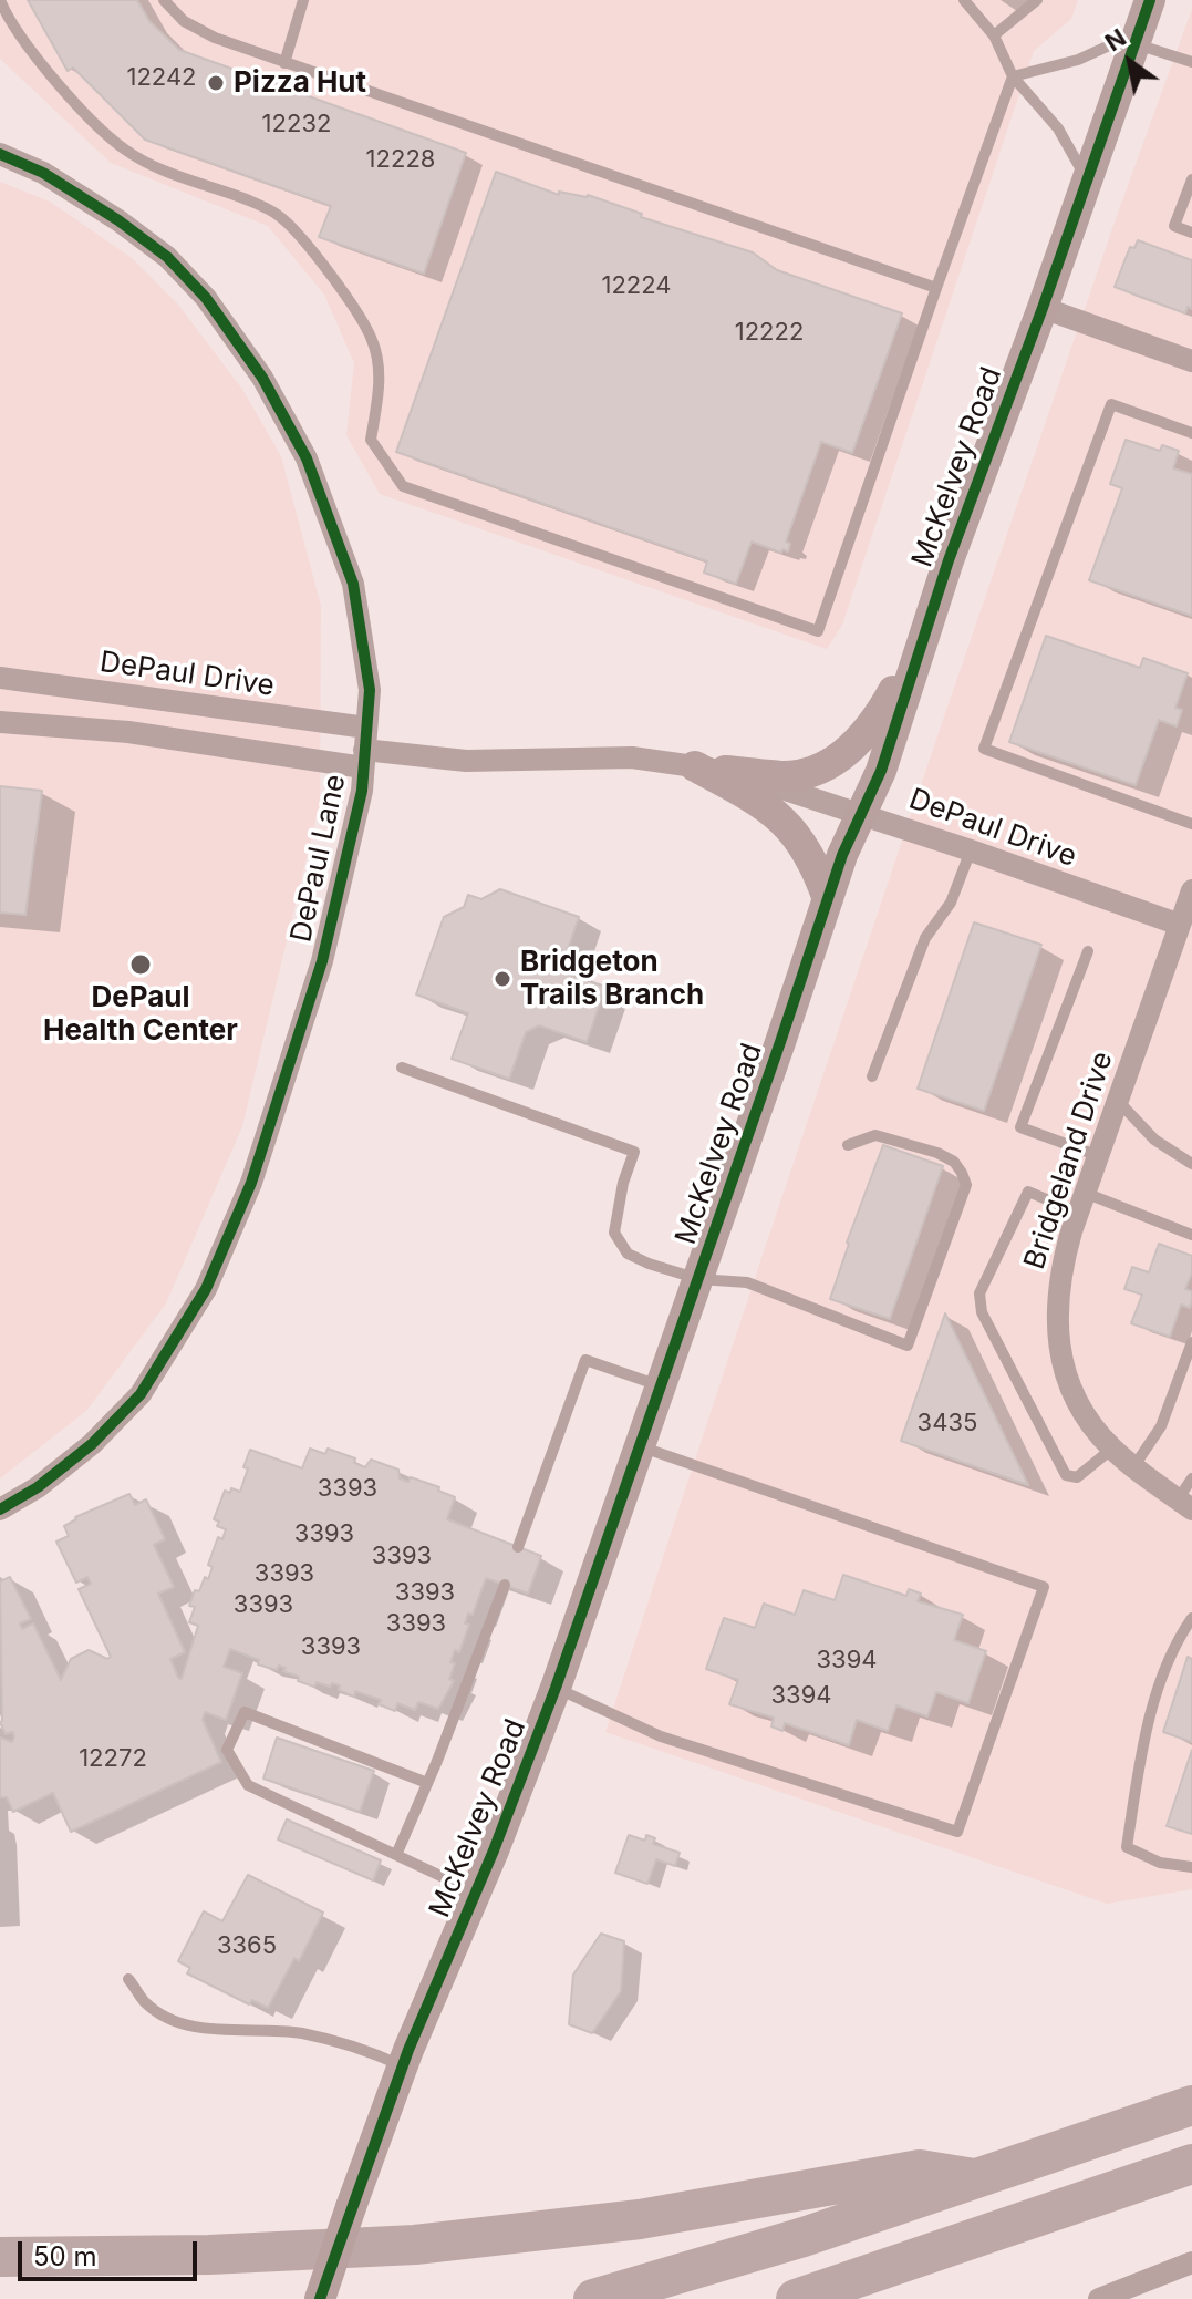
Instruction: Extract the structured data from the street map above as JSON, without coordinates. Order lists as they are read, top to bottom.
{
  "streets": {
    "street": [
      "McKelvey Road",
      "DePaul Drive",
      "DePaul Lane",
      "Bridgeland Drive"
    ]
  },
  "crossings": [
    ["McKelvey Road", "DePaul Drive"],
    ["DePaul Drive", "DePaul Lane"],
    ["DePaul Drive", "Bridgeland Drive"]
  ],
  "places": ["Pizza Hut", "DePaul Health Center", "Bridgeton Trails Branch"],
  "house_numbers": [
    "12242",
    "12232",
    "12228",
    "12224",
    "12222",
    "3435",
    "3393",
    "3393",
    "3393",
    "3393",
    "3393",
    "3393",
    "3393",
    "3393",
    "3394",
    "3394",
    "12272",
    "3365"
  ],
  "scale_bar": "50 m",
  "north": "top left"
}
